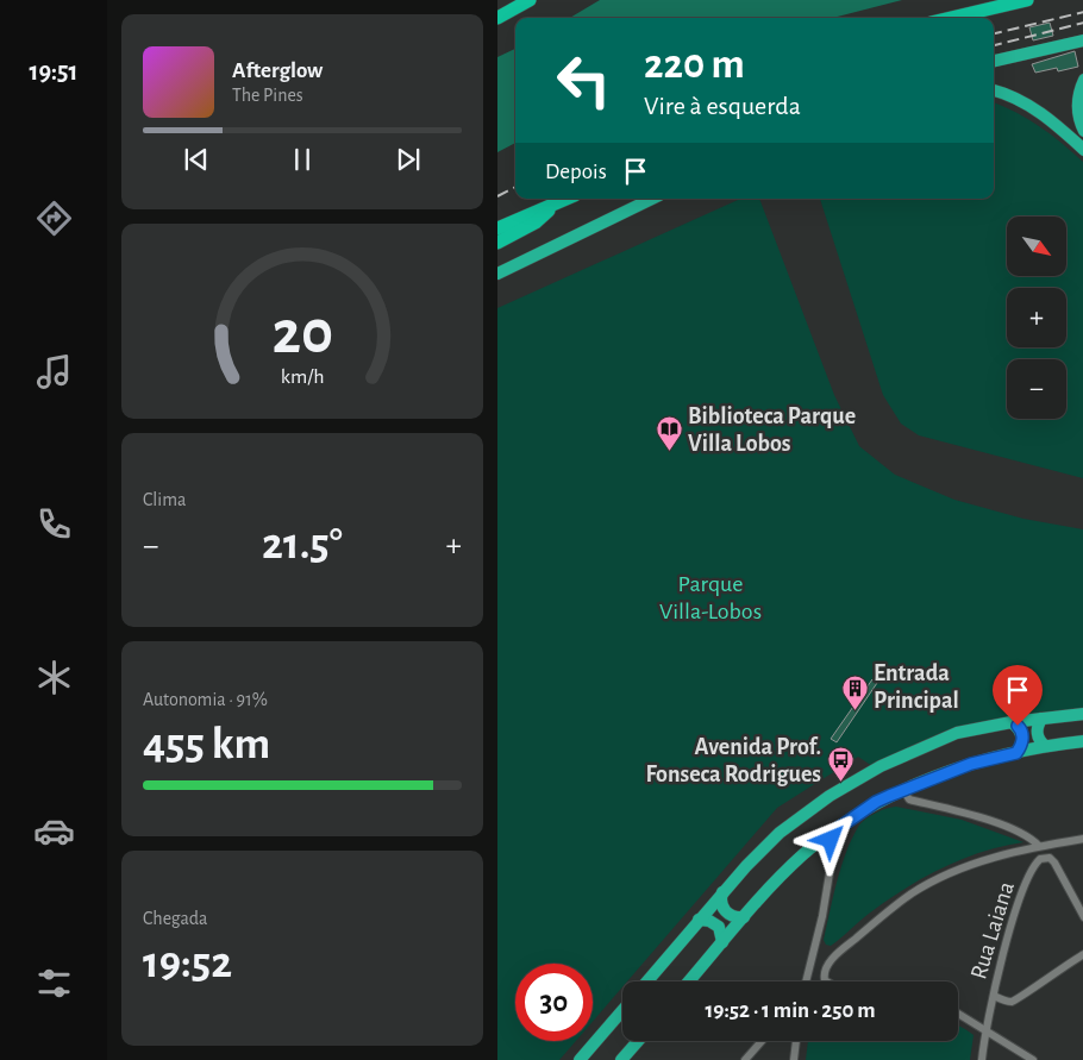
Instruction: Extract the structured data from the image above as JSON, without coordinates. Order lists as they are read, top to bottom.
{
  "streets": {
    "street": ["Rua Laiana"]
  },
  "parks": ["Parque Villa-Lobos"],
  "places": {
    "library": ["Biblioteca Parque Villa Lobos"],
    "building": ["Entrada Principal"],
    "bus stop": ["Avenida Prof. Fonseca Rodrigues"]
  },
  "north": "bottom right",
  "page": {
    "tabs": "19:51",
    "turn": ["220 m", "Vire à esquerda"],
    "song": ["Afterglow", "The Pines"],
    "then": "Depois",
    "map_buttons": ["+", "−"],
    "tile": [
      "Clima",
      ["Autonomia · 91%", "455 km"],
      ["Chegada", "19:52"]
    ],
    "heat": ["−", "21.5°", "+"],
    "limit": "30",
    "trip": "19:52 · 1 min · 250 m",
    "gauge": ["20", "km/h"]
  }
}
